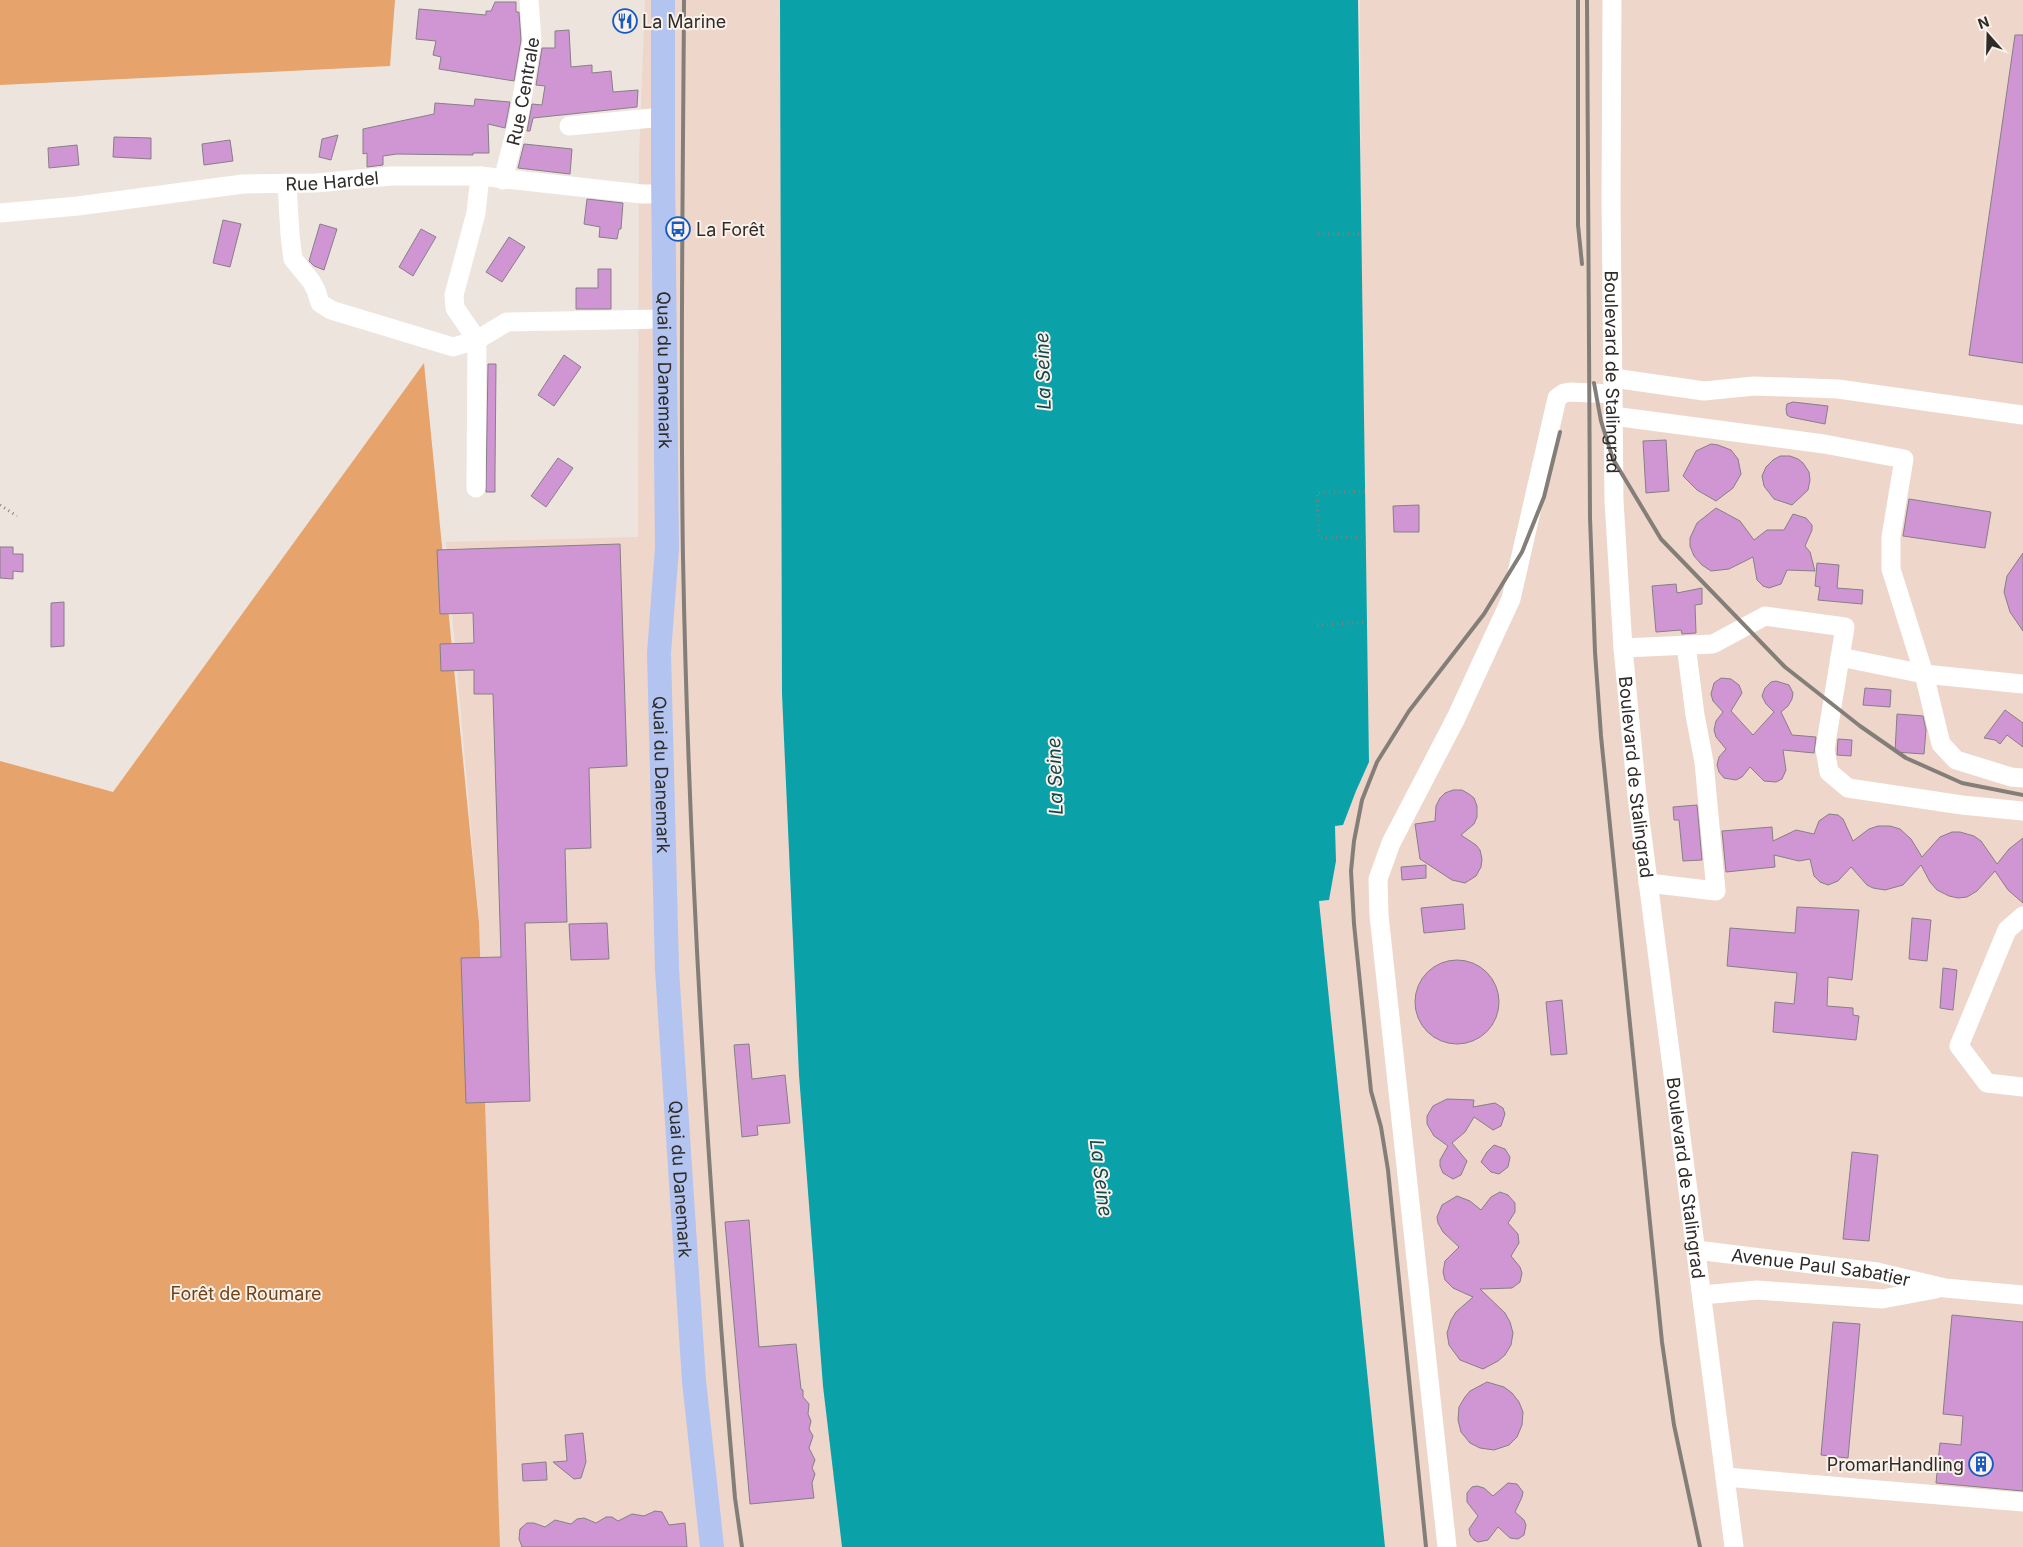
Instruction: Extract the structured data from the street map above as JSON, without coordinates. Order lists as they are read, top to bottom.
{
  "streets": {
    "main road": ["Quai du Danemark"],
    "street": [
      "Rue Centrale",
      "Rue Hardel",
      "Boulevard de Stalingrad",
      "Avenue Paul Sabatier"
    ]
  },
  "crossings": [
    ["Rue Centrale", "Rue Hardel"],
    ["Rue Hardel", "Quai du Danemark"],
    ["Boulevard de Stalingrad", "Avenue Paul Sabatier"]
  ],
  "water": ["La Seine"],
  "parks": ["Forêt de Roumare"],
  "places": {
    "restaurant": ["La Marine"],
    "bus stop": ["La Forêt"],
    "building": ["PromarHandling"]
  },
  "north": "top"
}
